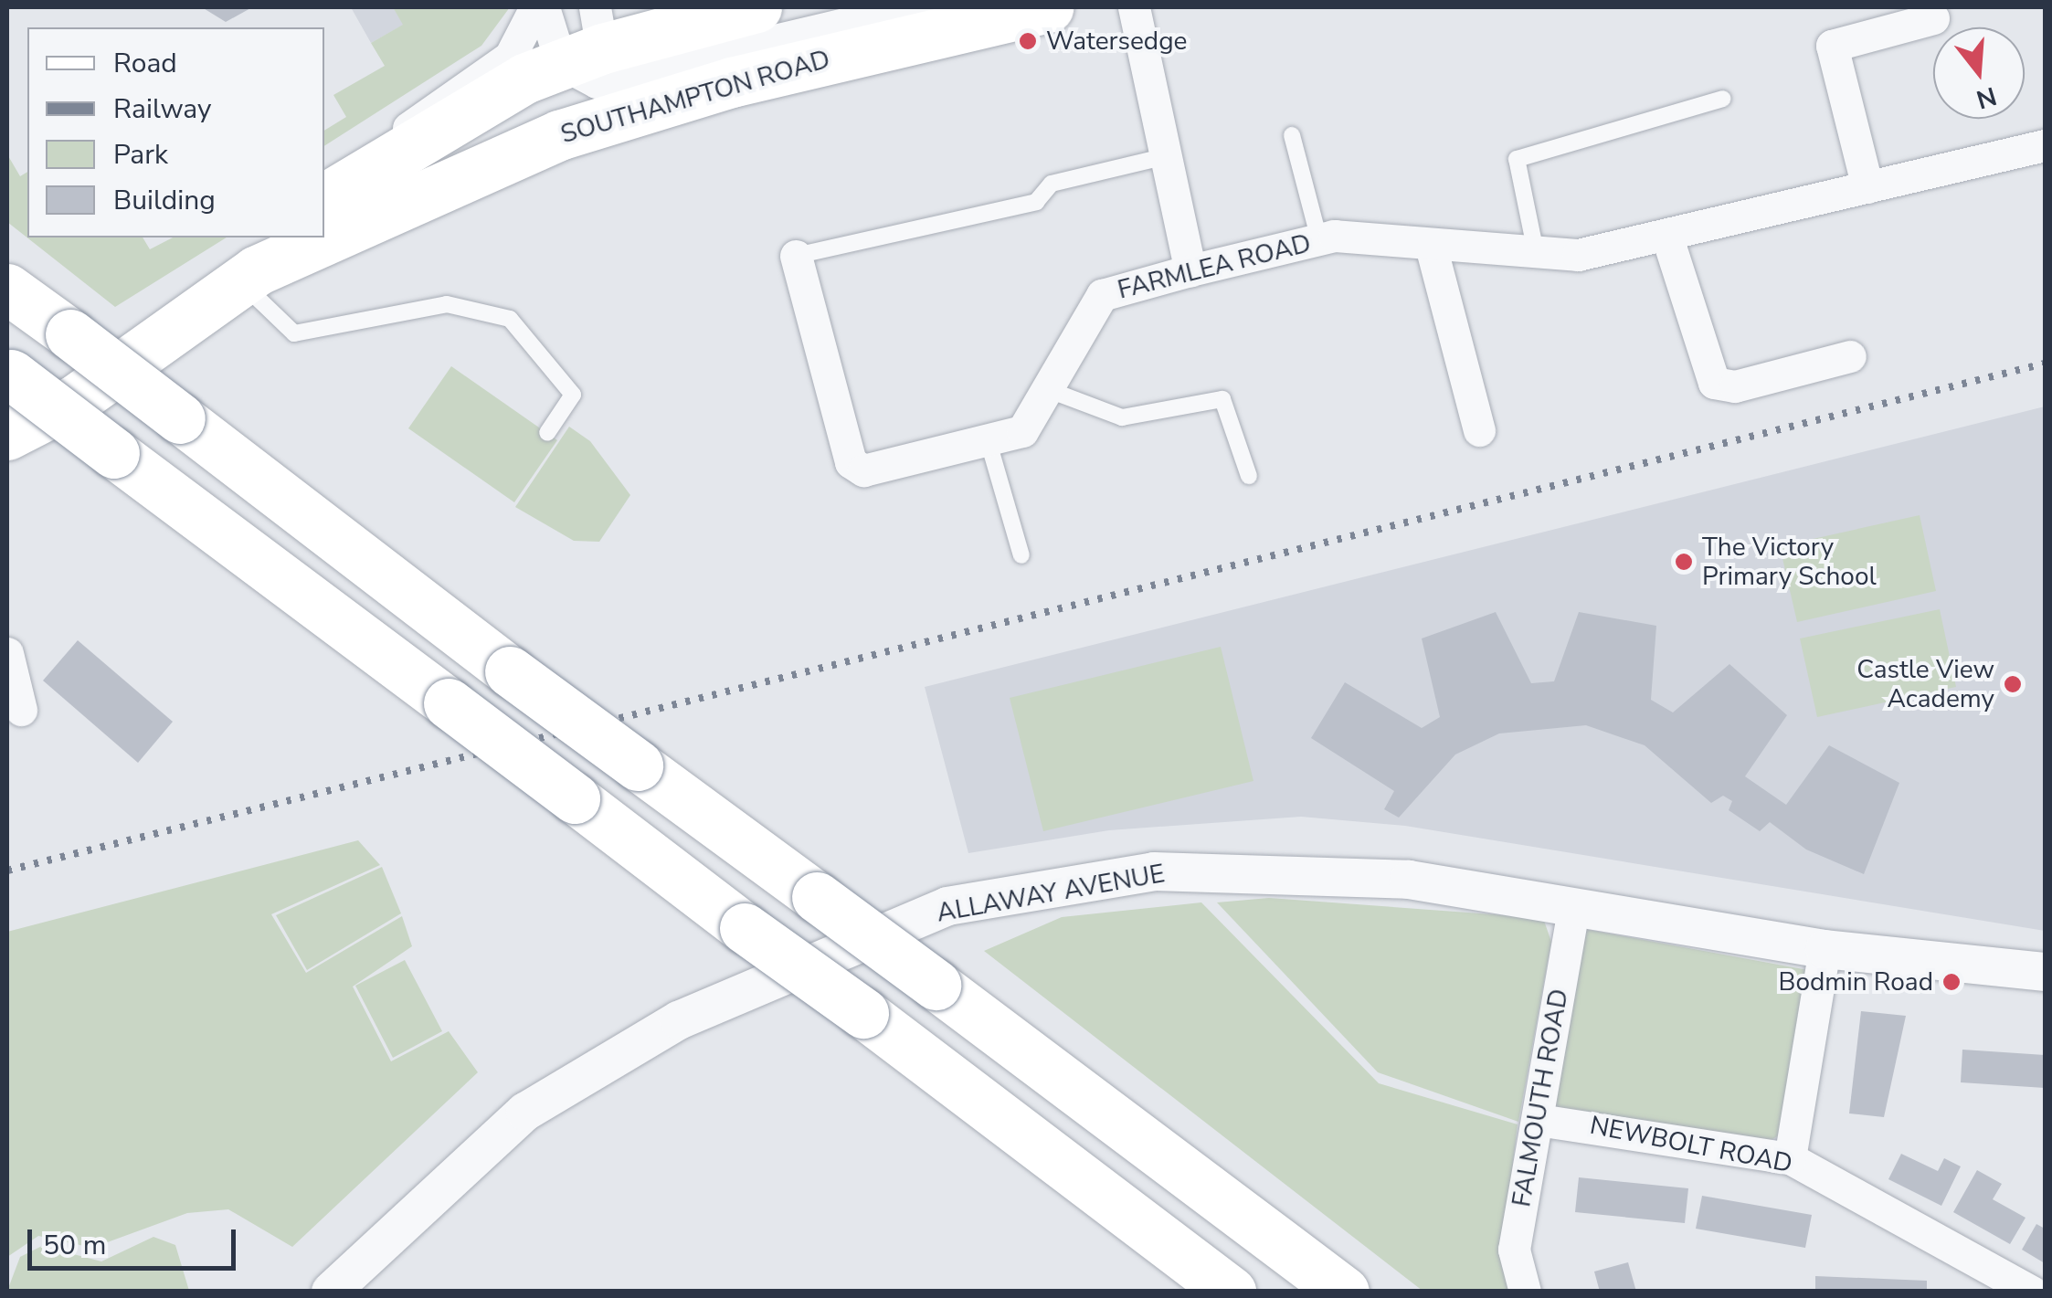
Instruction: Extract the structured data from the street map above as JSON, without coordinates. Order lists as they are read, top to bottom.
{
  "streets": {
    "main road": ["SOUTHAMPTON ROAD"],
    "street": [
      "FARMLEA ROAD",
      "ALLAWAY AVENUE",
      "FALMOUTH ROAD",
      "NEWBOLT ROAD"
    ]
  },
  "crossings": [
    ["ALLAWAY AVENUE", "FALMOUTH ROAD"],
    ["FALMOUTH ROAD", "NEWBOLT ROAD"]
  ],
  "places": [
    "Watersedge",
    "The Victory Primary School",
    "Castle View Academy",
    "Bodmin Road"
  ],
  "legend": [
    "Road",
    "Railway",
    "Park",
    "Building"
  ],
  "scale_bar": "50 m",
  "north": "bottom"
}
